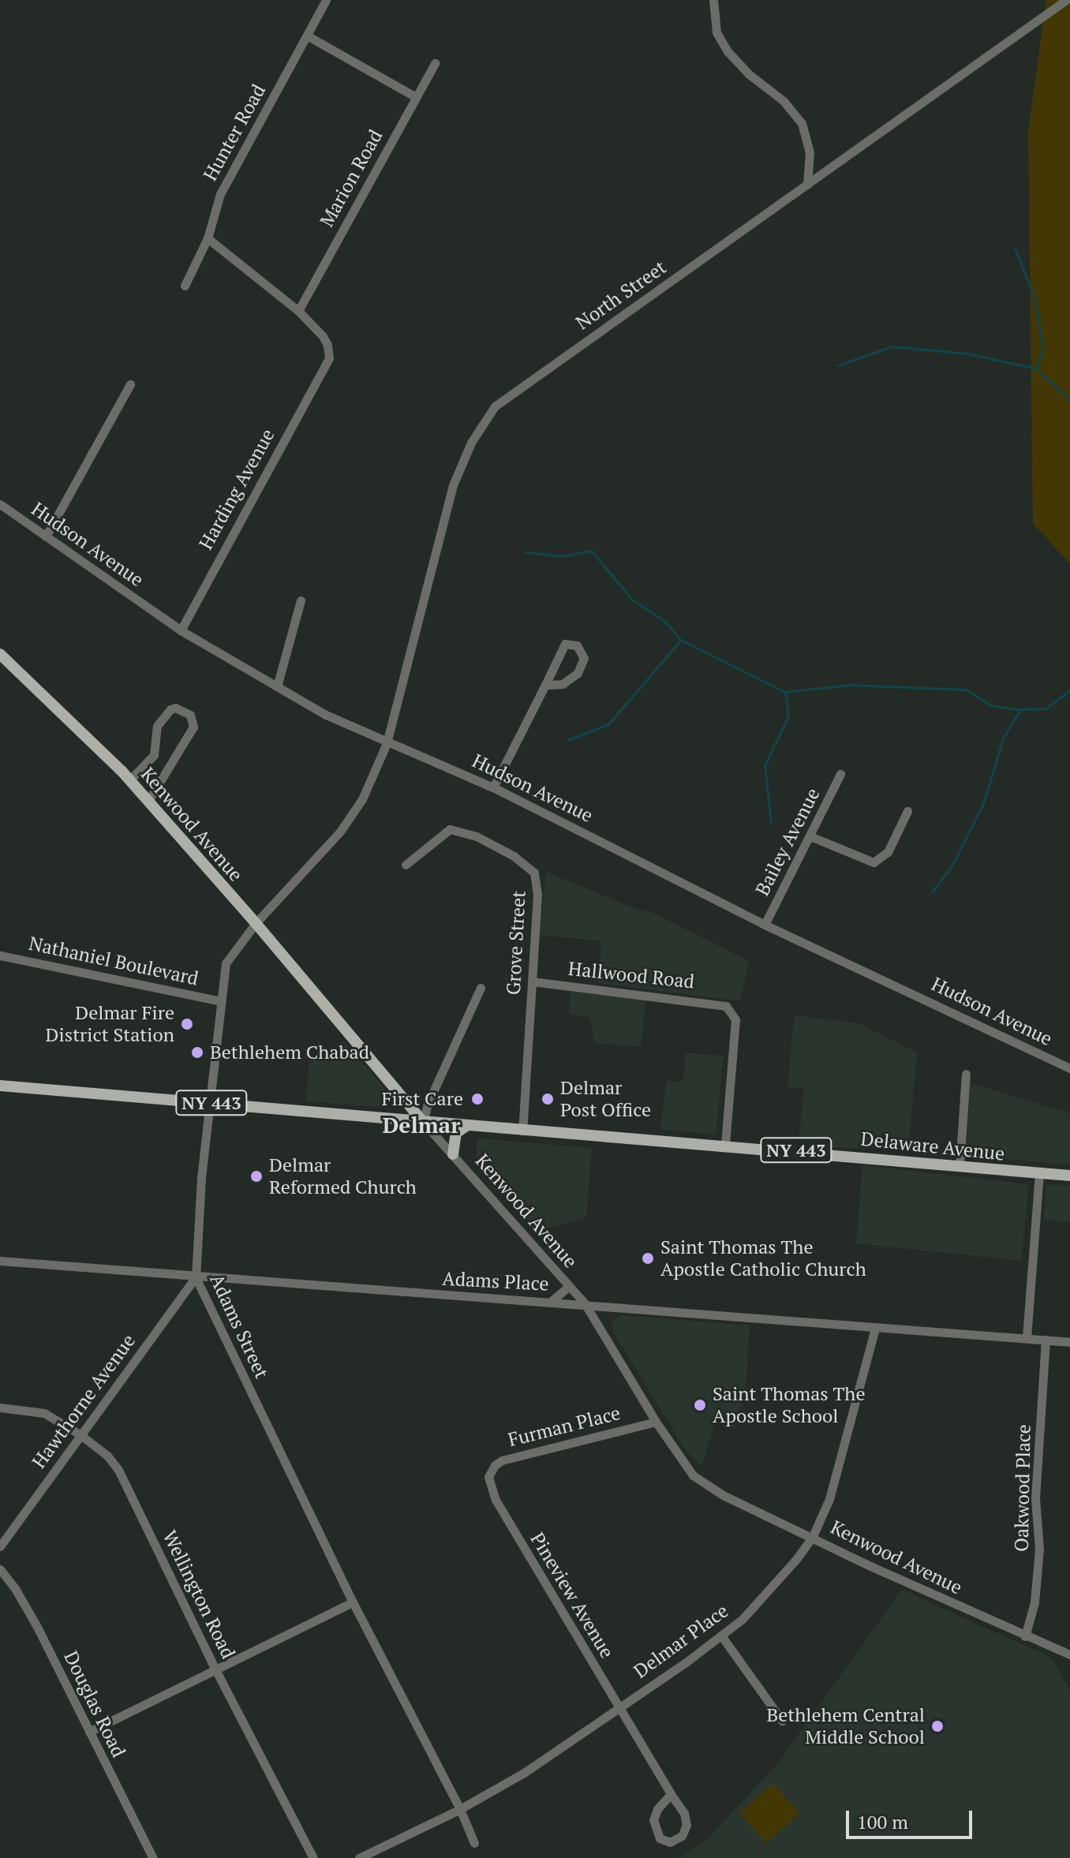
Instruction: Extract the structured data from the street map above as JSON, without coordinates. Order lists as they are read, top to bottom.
{
  "streets": {
    "main road": ["Kenwood Avenue", "NY 443", "Delaware Avenue"],
    "street": [
      "Hunter Road",
      "Marion Road",
      "North Street",
      "Harding Avenue",
      "Hudson Avenue",
      "Bailey Avenue",
      "Grove Street",
      "Nathaniel Boulevard",
      "Hallwood Road",
      "Adams Place",
      "Adams Street",
      "Hawthorne Avenue",
      "Furman Place",
      "Oakwood Place",
      "Wellington Road",
      "Pineview Avenue",
      "Delmar Place",
      "Douglas Road"
    ]
  },
  "crossings": [
    ["Marion Road", "Harding Avenue"],
    ["North Street", "Hudson Avenue"],
    ["North Street", "Adams Street"],
    ["Harding Avenue", "Hudson Avenue"],
    ["Hudson Avenue", "Bailey Avenue"],
    ["Hudson Avenue", "Adams Street"],
    ["Kenwood Avenue", "Delaware Avenue"],
    ["Kenwood Avenue", "Adams Place"],
    ["Kenwood Avenue", "Adams Street"],
    ["Kenwood Avenue", "Furman Place"],
    ["Kenwood Avenue", "Oakwood Place"],
    ["Kenwood Avenue", "Delmar Place"],
    ["Grove Street", "Hallwood Road"],
    ["Grove Street", "Delaware Avenue"],
    ["Nathaniel Boulevard", "Adams Street"],
    ["Hallwood Road", "Delaware Avenue"],
    ["Delaware Avenue", "Adams Street"],
    ["Adams Place", "Adams Street"],
    ["Adams Place", "Hawthorne Avenue"],
    ["Adams Place", "Oakwood Place"],
    ["Adams Place", "Delmar Place"],
    ["Adams Street", "Hawthorne Avenue"],
    ["Adams Street", "Delmar Place"],
    ["Hawthorne Avenue", "Wellington Road"],
    ["Furman Place", "Pineview Avenue"],
    ["Pineview Avenue", "Delmar Place"]
  ],
  "districts": ["Delmar"],
  "places": [
    "Delmar Fire District Station",
    "Bethlehem Chabad",
    "First Care",
    "Delmar Post Office",
    "Delmar Reformed Church",
    "Saint Thomas The Apostle Catholic Church",
    "Saint Thomas The Apostle School",
    "Bethlehem Central Middle School"
  ],
  "scale_bar": "100 m"
}
